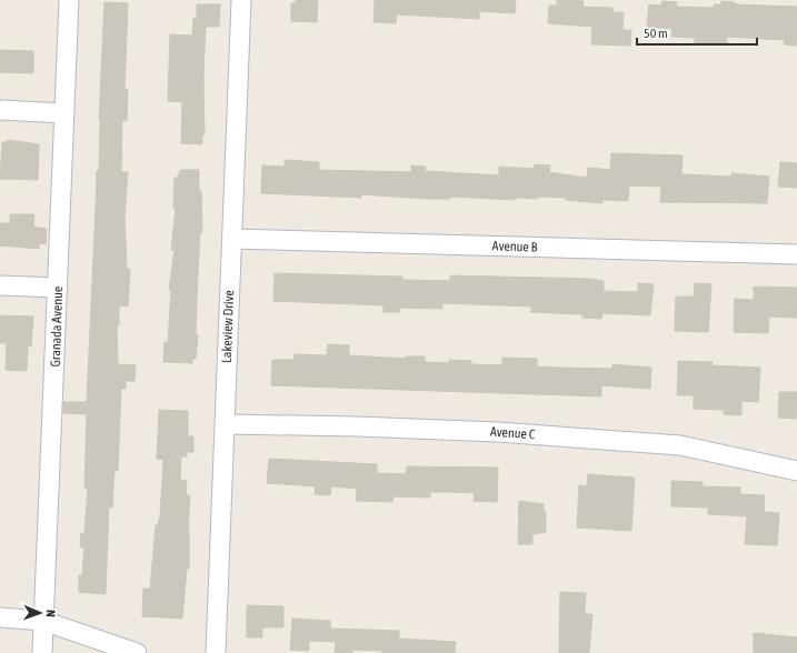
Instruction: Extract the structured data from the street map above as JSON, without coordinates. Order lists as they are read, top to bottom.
{
  "streets": {
    "street": [
      "Avenue B",
      "Granada Avenue",
      "Lakeview Drive",
      "Avenue C"
    ]
  },
  "crossings": [
    ["Avenue B", "Lakeview Drive"],
    ["Lakeview Drive", "Avenue C"]
  ],
  "scale_bar": "50 m",
  "north": "right"
}
